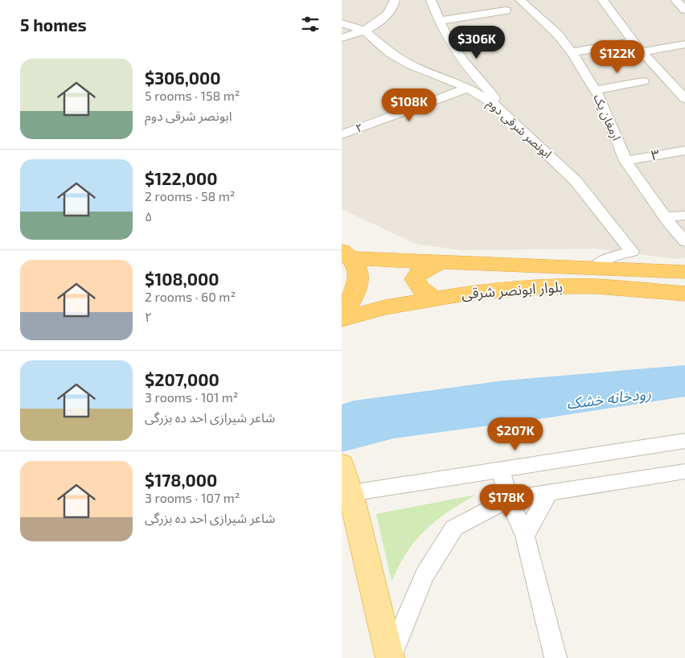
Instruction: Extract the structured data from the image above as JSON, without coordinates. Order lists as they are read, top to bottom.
{
  "streets": {
    "highway": ["بلوار ابونصر شرقی"],
    "street": [
      "ارمغان یک",
      "۲",
      "ابونصر شرقی دوم",
      "۳"
    ]
  },
  "crossings": [
    ["ارمغان یک", "۳"],
    ["۲", "ابونصر شرقی دوم"],
    ["ابونصر شرقی دوم", "بلوار ابونصر شرقی"]
  ],
  "water": ["رودخانه خشک"],
  "page": {
    "heading": "5 homes",
    "price": [
      "$306K",
      "$122K",
      "$108K",
      "$207K",
      "$178K"
    ],
    "list": [
      {
        "name": "$306,000",
        "note": "5 rooms · 158 m² · ابونصر شرقی دوم"
      },
      {
        "name": "$122,000",
        "note": "2 rooms · 58 m² · ۵"
      },
      {
        "name": "$108,000",
        "note": "2 rooms · 60 m² · ۲"
      },
      {
        "name": "$207,000",
        "note": "3 rooms · 101 m² · شاعر شیرازی احد ده بزرگی"
      },
      {
        "name": "$178,000",
        "note": "3 rooms · 107 m² · شاعر شیرازی احد ده بزرگی"
      }
    ]
  }
}
